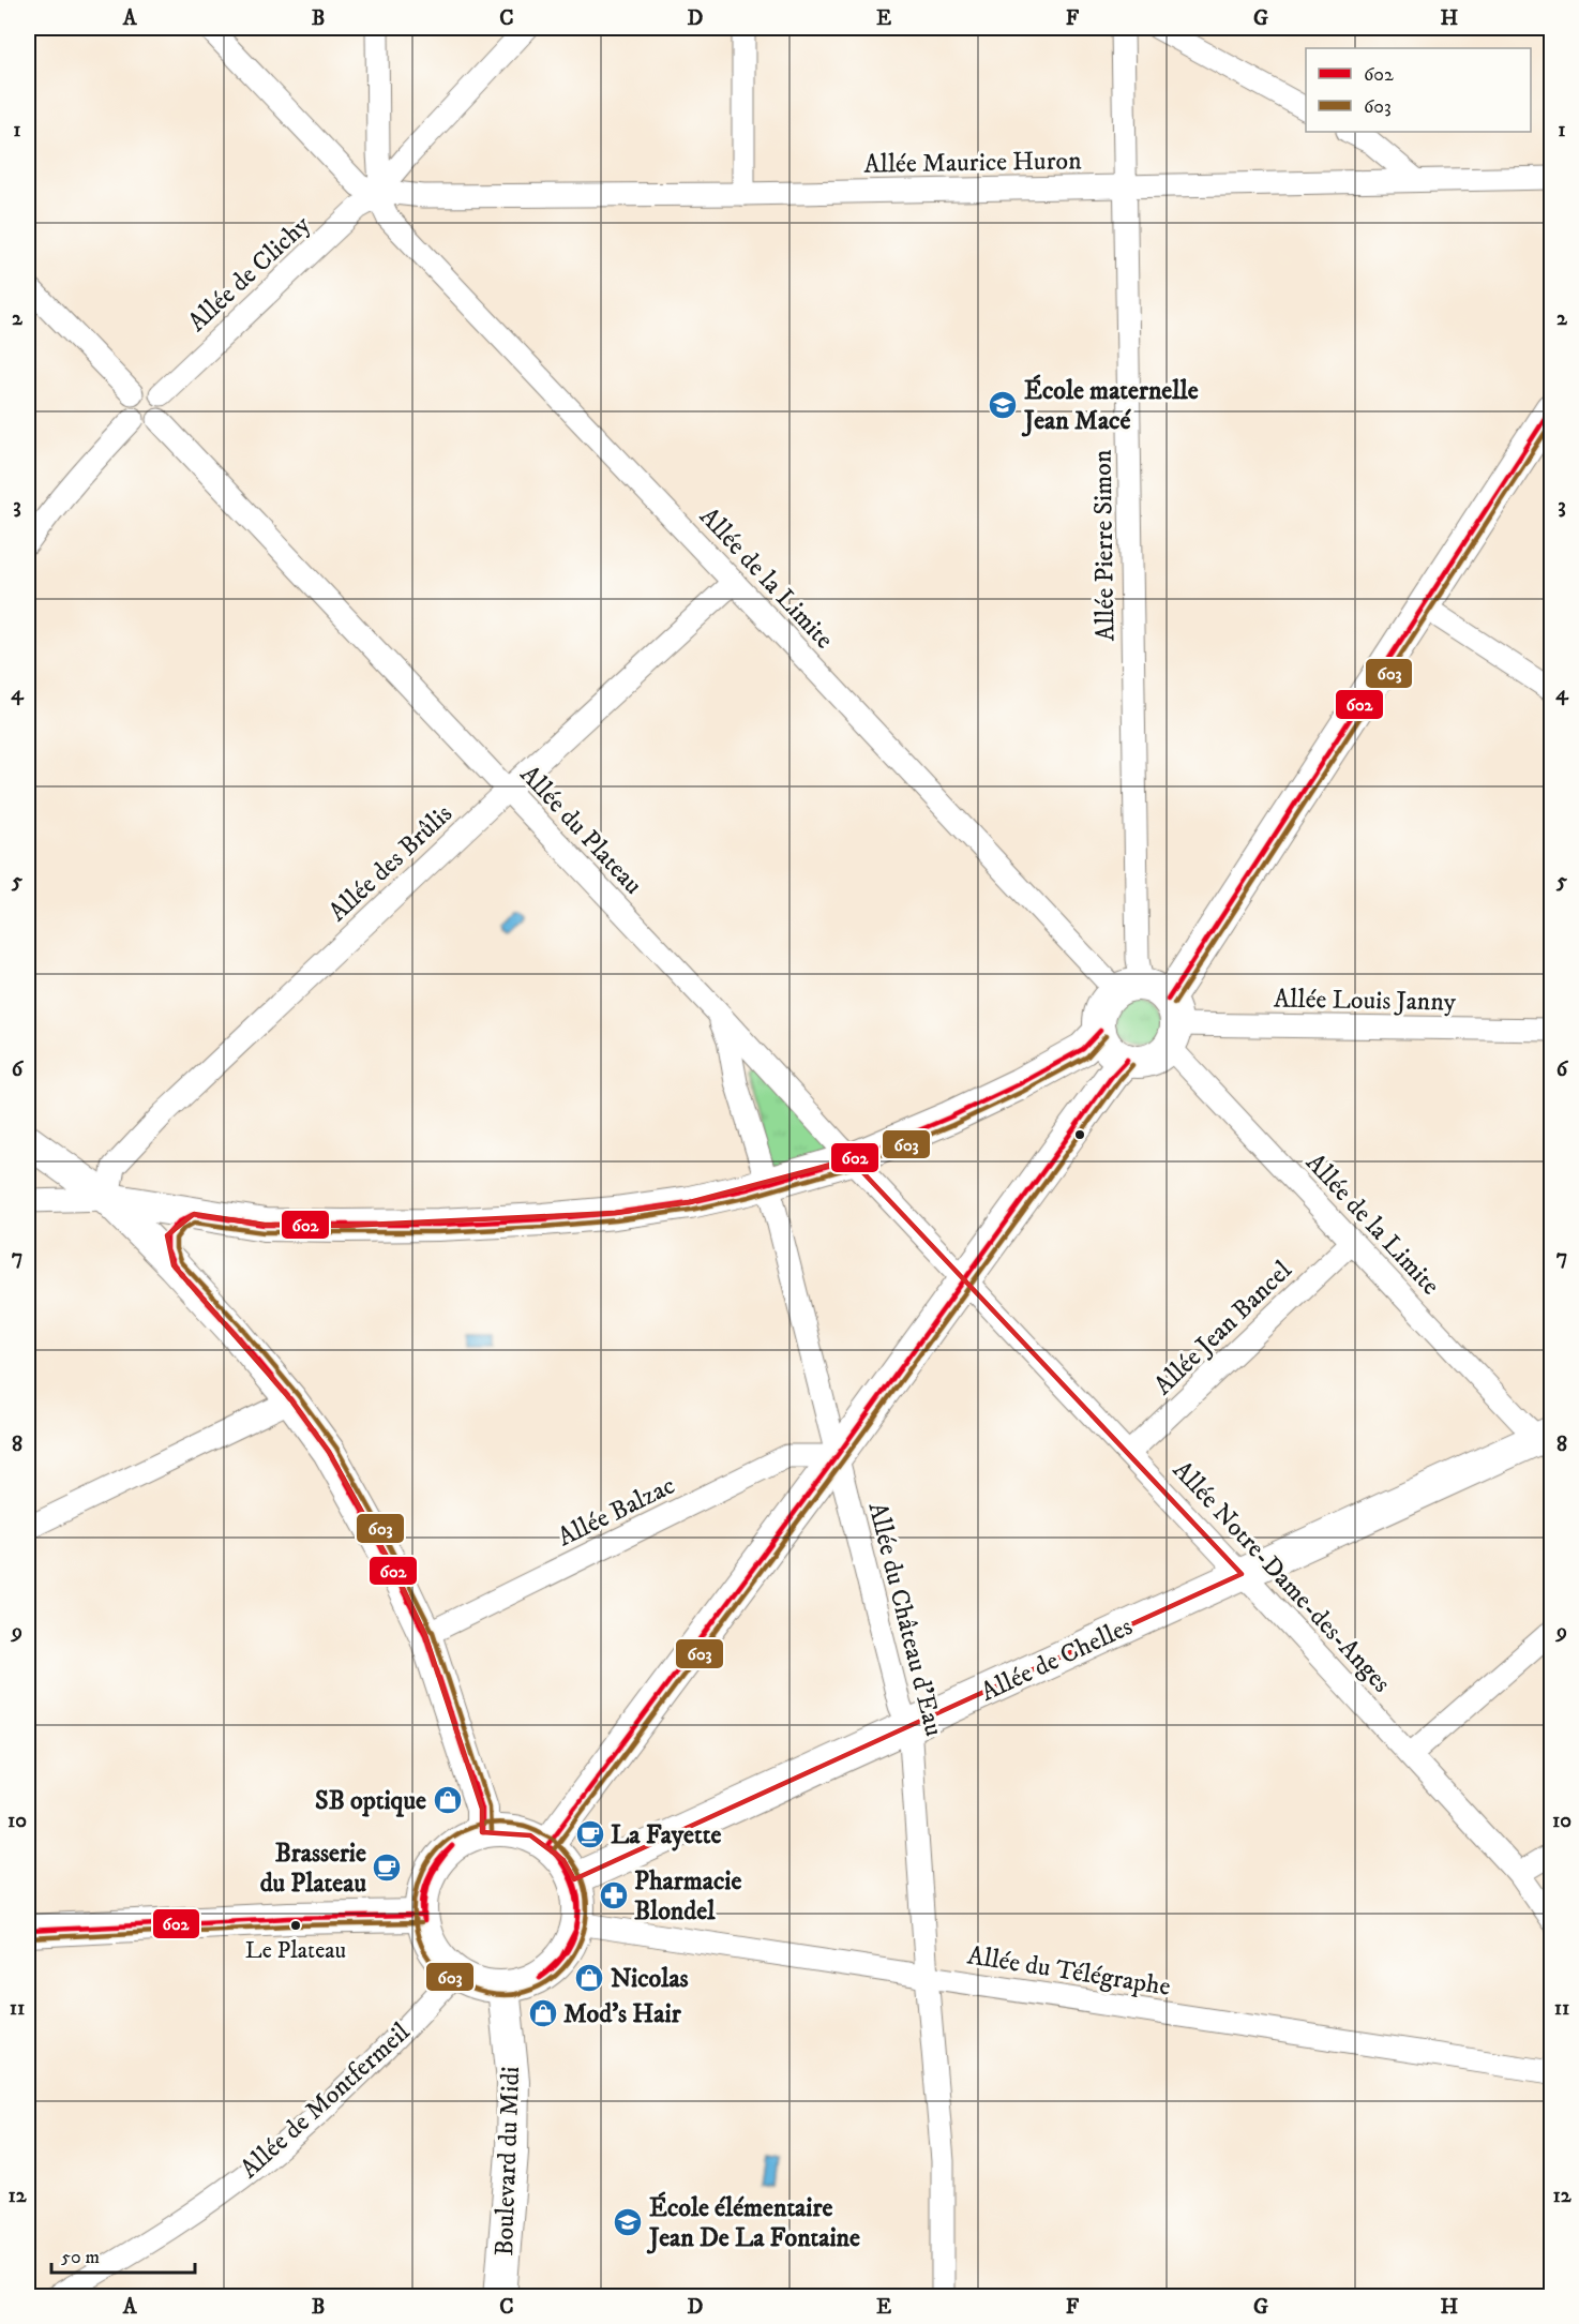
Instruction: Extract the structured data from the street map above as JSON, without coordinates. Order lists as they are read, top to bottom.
{
  "streets": {
    "main road": ["Allée de Chelles", "Boulevard du Midi"],
    "street": [
      "Allée Maurice Huron",
      "Allée de Clichy",
      "Allée Pierre Simon",
      "Allée de la Limite",
      "Allée du Plateau",
      "Allée des Brûlis",
      "Allée Louis Janny",
      "Allée Jean Bancel",
      "Allée Balzac",
      "Allée Notre-Dame-des-Anges",
      "Allée du Château d'Eau",
      "Allée du Télégraphe",
      "Allée de Montfermeil"
    ]
  },
  "crossings": [
    ["Allée Maurice Huron", "Allée de Clichy"],
    ["Allée Maurice Huron", "Allée Pierre Simon"],
    ["Allée Maurice Huron", "Allée de la Limite"],
    ["Allée de Clichy", "Allée de la Limite"],
    ["Allée de Clichy", "Allée du Plateau"],
    ["Allée Pierre Simon", "Allée de la Limite"],
    ["Allée Pierre Simon", "Allée Louis Janny"],
    ["Allée de la Limite", "Allée des Brûlis"],
    ["Allée de la Limite", "Allée Louis Janny"],
    ["Allée de la Limite", "Allée Jean Bancel"],
    ["Allée de la Limite", "Allée de Chelles"],
    ["Allée du Plateau", "Allée des Brûlis"],
    ["Allée du Plateau", "Allée Notre-Dame-des-Anges"],
    ["Allée du Plateau", "Allée du Château d'Eau"],
    ["Allée Jean Bancel", "Allée Notre-Dame-des-Anges"],
    ["Allée Balzac", "Allée du Château d'Eau"],
    ["Allée Notre-Dame-des-Anges", "Allée de Chelles"],
    ["Allée du Château d'Eau", "Allée de Chelles"],
    ["Allée du Château d'Eau", "Allée du Télégraphe"],
    ["Allée de Chelles", "Allée du Télégraphe"],
    ["Allée de Chelles", "Allée de Montfermeil"],
    ["Allée de Chelles", "Boulevard du Midi"],
    ["Allée du Télégraphe", "Allée de Montfermeil"],
    ["Allée du Télégraphe", "Boulevard du Midi"],
    ["Allée de Montfermeil", "Boulevard du Midi"]
  ],
  "places": {
    "school or university": ["École maternelle Jean Macé", "École élémentaire Jean De La Fontaine"],
    "shop": ["SB optique", "Nicolas", "Mod's Hair"],
    "cafe": ["La Fayette", "Brasserie du Plateau"],
    "pharmacy": ["Pharmacie Blondel"],
    "other": ["Le Plateau"]
  },
  "lines": ["transit line 602", "transit line 603"],
  "legend": ["602", "603"],
  "scale_bar": "50 m",
  "grid": {
    "columns": [
      "A",
      "B",
      "C",
      "D",
      "E",
      "F",
      "G",
      "H"
    ],
    "rows": [
      "1",
      "2",
      "3",
      "4",
      "5",
      "6",
      "7",
      "8",
      "9",
      "10",
      "11",
      "12"
    ]
  }
}
